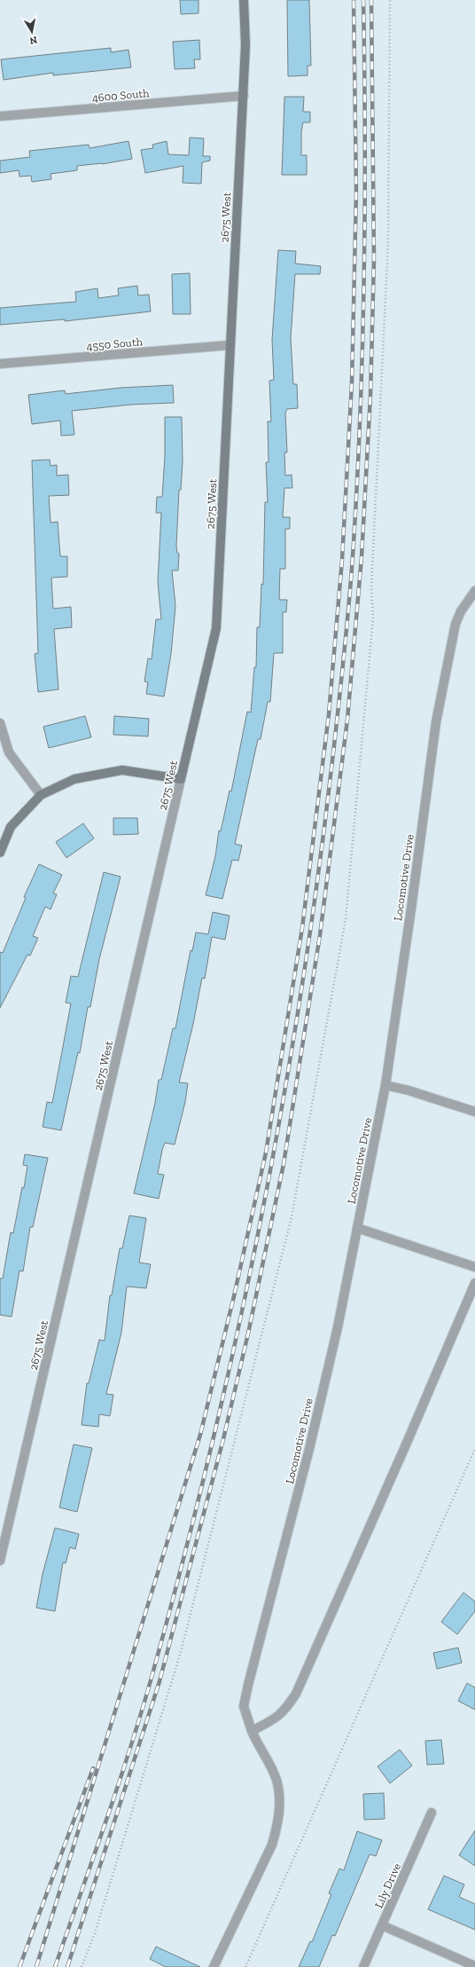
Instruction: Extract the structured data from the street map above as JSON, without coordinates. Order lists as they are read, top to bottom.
{
  "streets": {
    "street": [
      "4600 South",
      "2675 West",
      "4550 South",
      "Locomotive Drive",
      "Lily Drive"
    ]
  },
  "crossings": [
    ["4600 South", "2675 West"],
    ["2675 West", "4550 South"]
  ],
  "north": "bottom"
}
